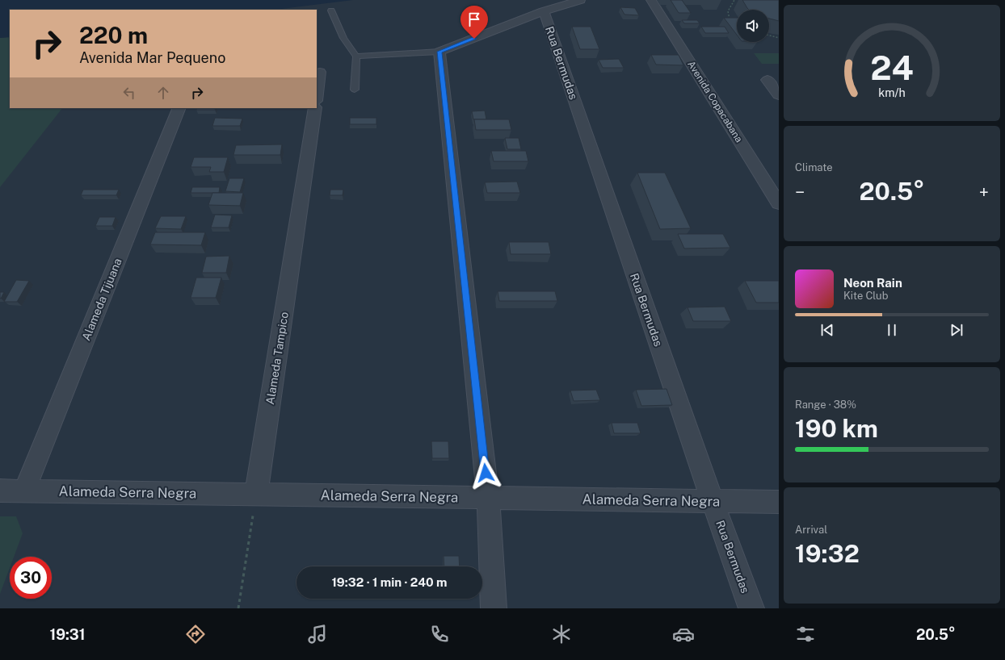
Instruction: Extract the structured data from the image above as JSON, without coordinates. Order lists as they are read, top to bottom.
{
  "streets": {
    "street": [
      "Rua Bermudas",
      "Avenida Copacabana",
      "Alameda Tijuana",
      "Alameda Tampico",
      "Alameda Serra Negra"
    ]
  },
  "crossings": [
    ["Rua Bermudas", "Alameda Serra Negra"],
    ["Alameda Tijuana", "Alameda Serra Negra"],
    ["Alameda Tampico", "Alameda Serra Negra"]
  ],
  "page": {
    "turn": ["220 m", "Avenida Mar Pequeno"],
    "tile": [
      "Climate",
      ["Range · 38%", "190 km"],
      ["Arrival", "19:32"]
    ],
    "heat": ["−", "20.5°", "+"],
    "song": ["Neon Rain", "Kite Club"],
    "limit": "30",
    "trip": "19:32 · 1 min · 240 m",
    "tabs": ["19:31", "20.5°"],
    "gauge": ["24", "km/h"]
  }
}
